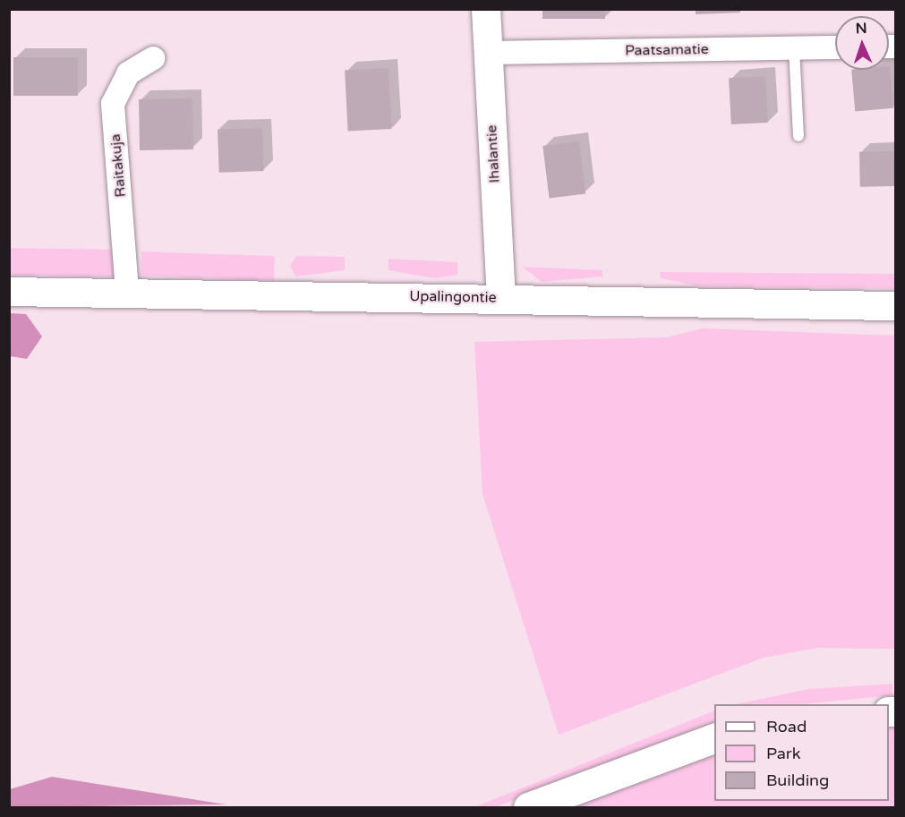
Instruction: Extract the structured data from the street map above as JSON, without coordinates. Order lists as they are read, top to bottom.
{
  "streets": {
    "street": [
      "Paatsamatie",
      "Ihalantie",
      "Raitakuja",
      "Upalingontie"
    ]
  },
  "crossings": [
    ["Paatsamatie", "Ihalantie"],
    ["Ihalantie", "Upalingontie"],
    ["Raitakuja", "Upalingontie"]
  ],
  "legend": ["Road", "Park", "Building"],
  "north": "top"
}
